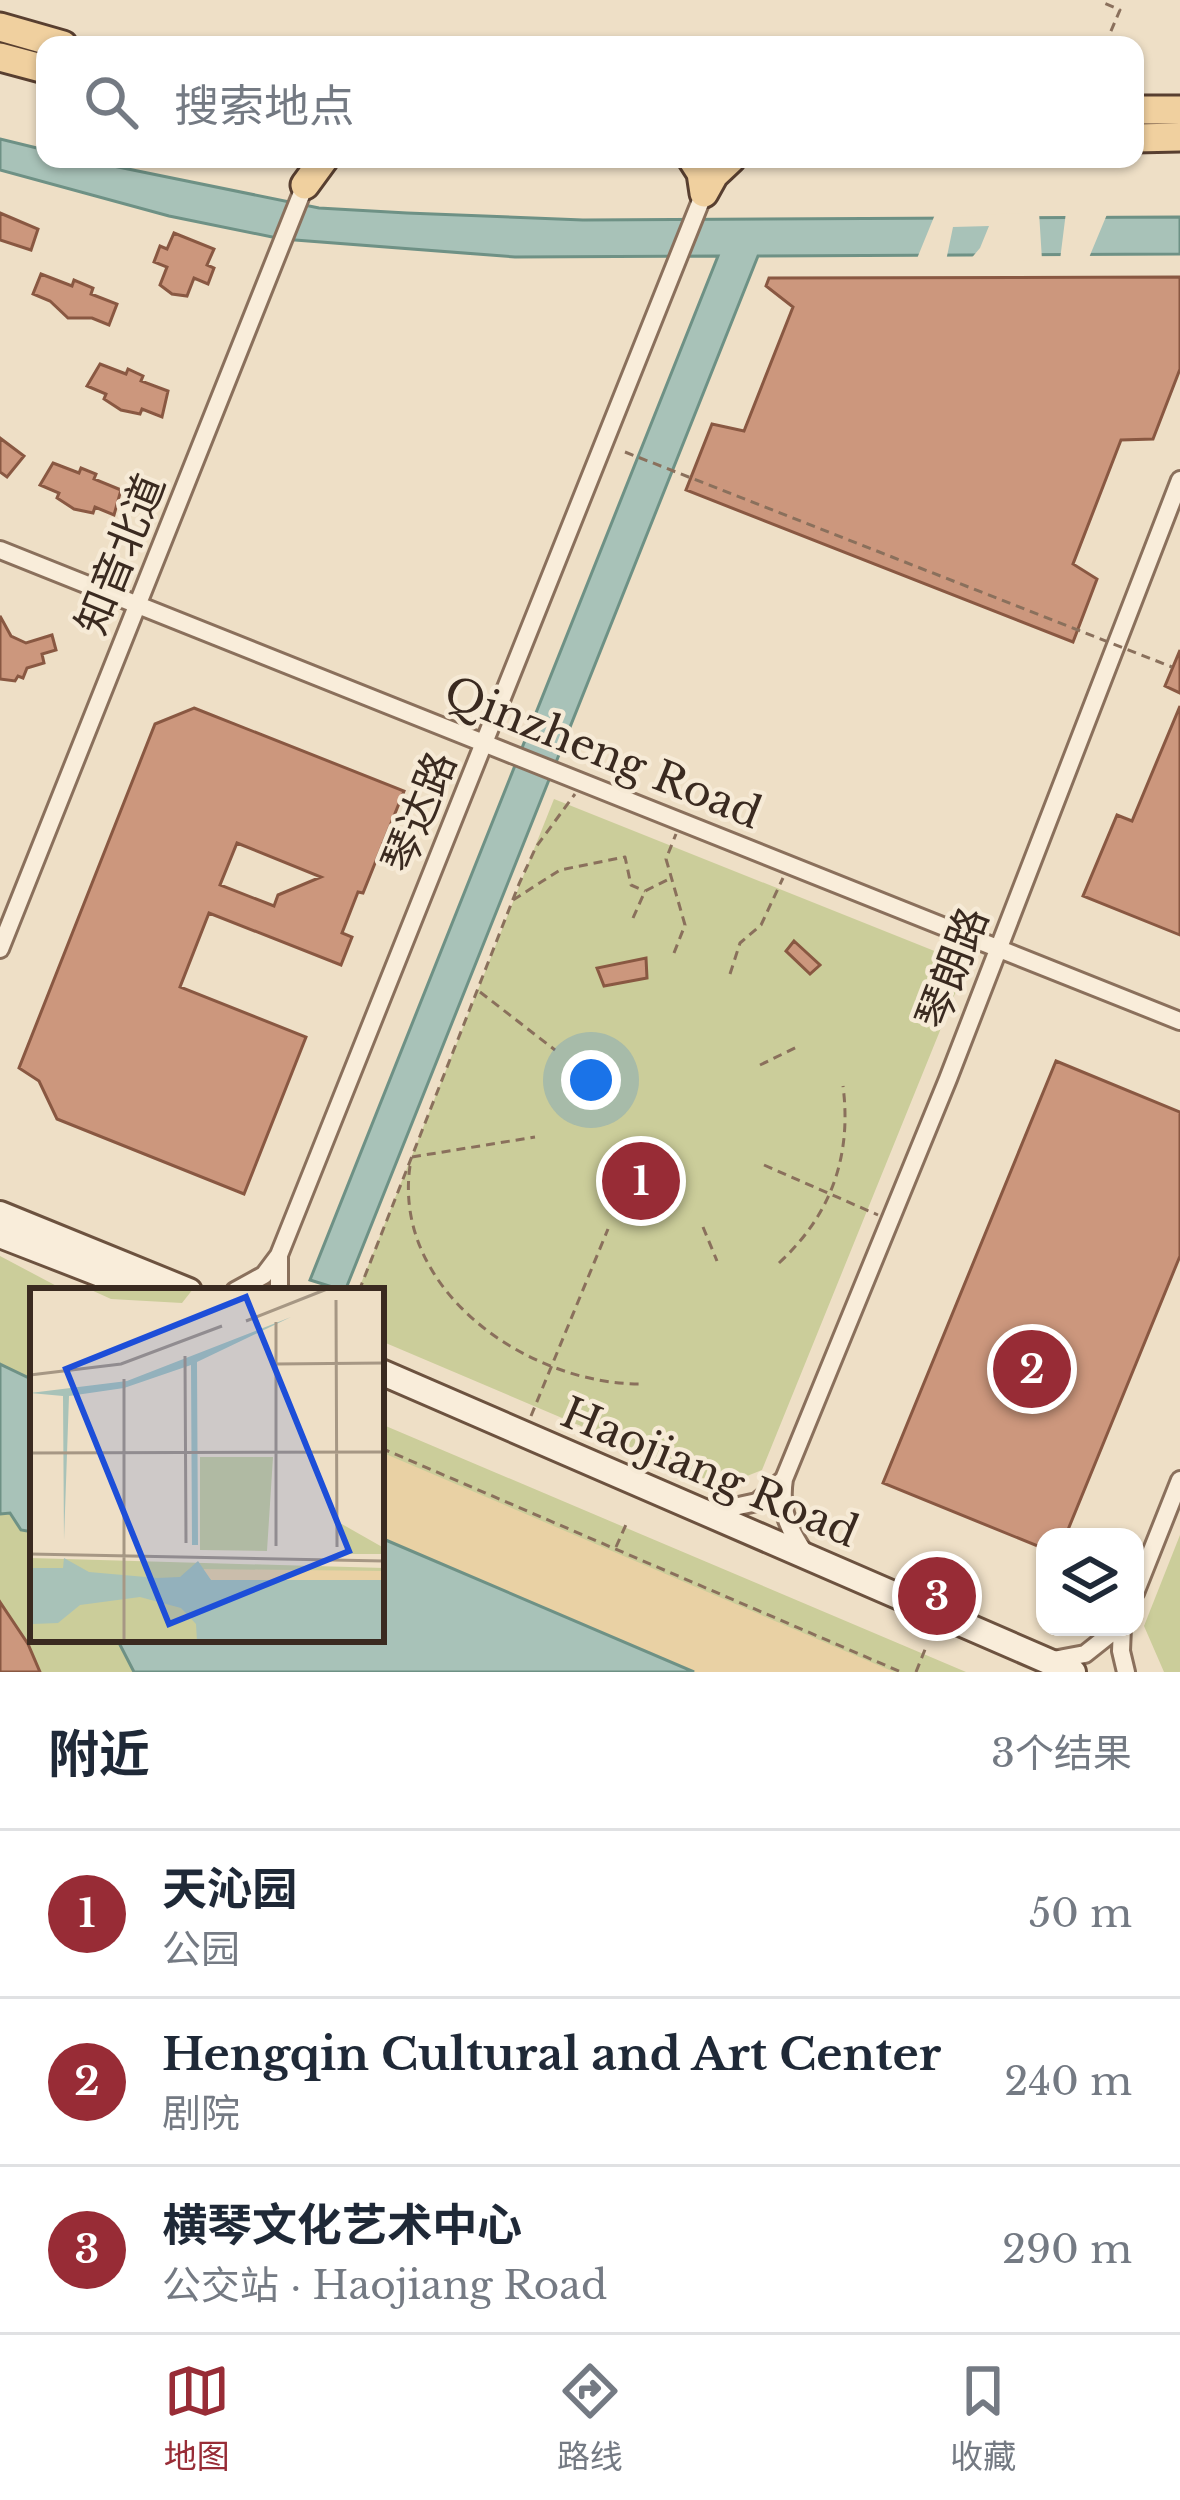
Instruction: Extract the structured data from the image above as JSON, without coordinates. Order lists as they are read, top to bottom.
{
  "streets": {
    "main road": ["Haojiang Road"],
    "street": [
      "知音北道",
      "Qinzheng Road",
      "琴达路",
      "琴朗路"
    ]
  },
  "crossings": [
    ["知音北道", "Qinzheng Road"],
    ["Qinzheng Road", "琴达路"],
    ["Qinzheng Road", "琴朗路"]
  ],
  "page": {
    "search": "搜索地点",
    "pins": ["1", "2", "3"],
    "heading": ["附近", "3个结果"],
    "list": [
      {
        "mark": "1",
        "name": "天沁园",
        "note": "公园",
        "value": "50 m"
      },
      {
        "mark": "2",
        "name": "Hengqin Cultural and Art Center",
        "note": "剧院",
        "value": "240 m"
      },
      {
        "mark": "3",
        "name": "横琴文化艺术中心",
        "note": "公交站 · Haojiang Road",
        "value": "290 m"
      }
    ],
    "nav": ["地图", "路线", "收藏"]
  }
}
